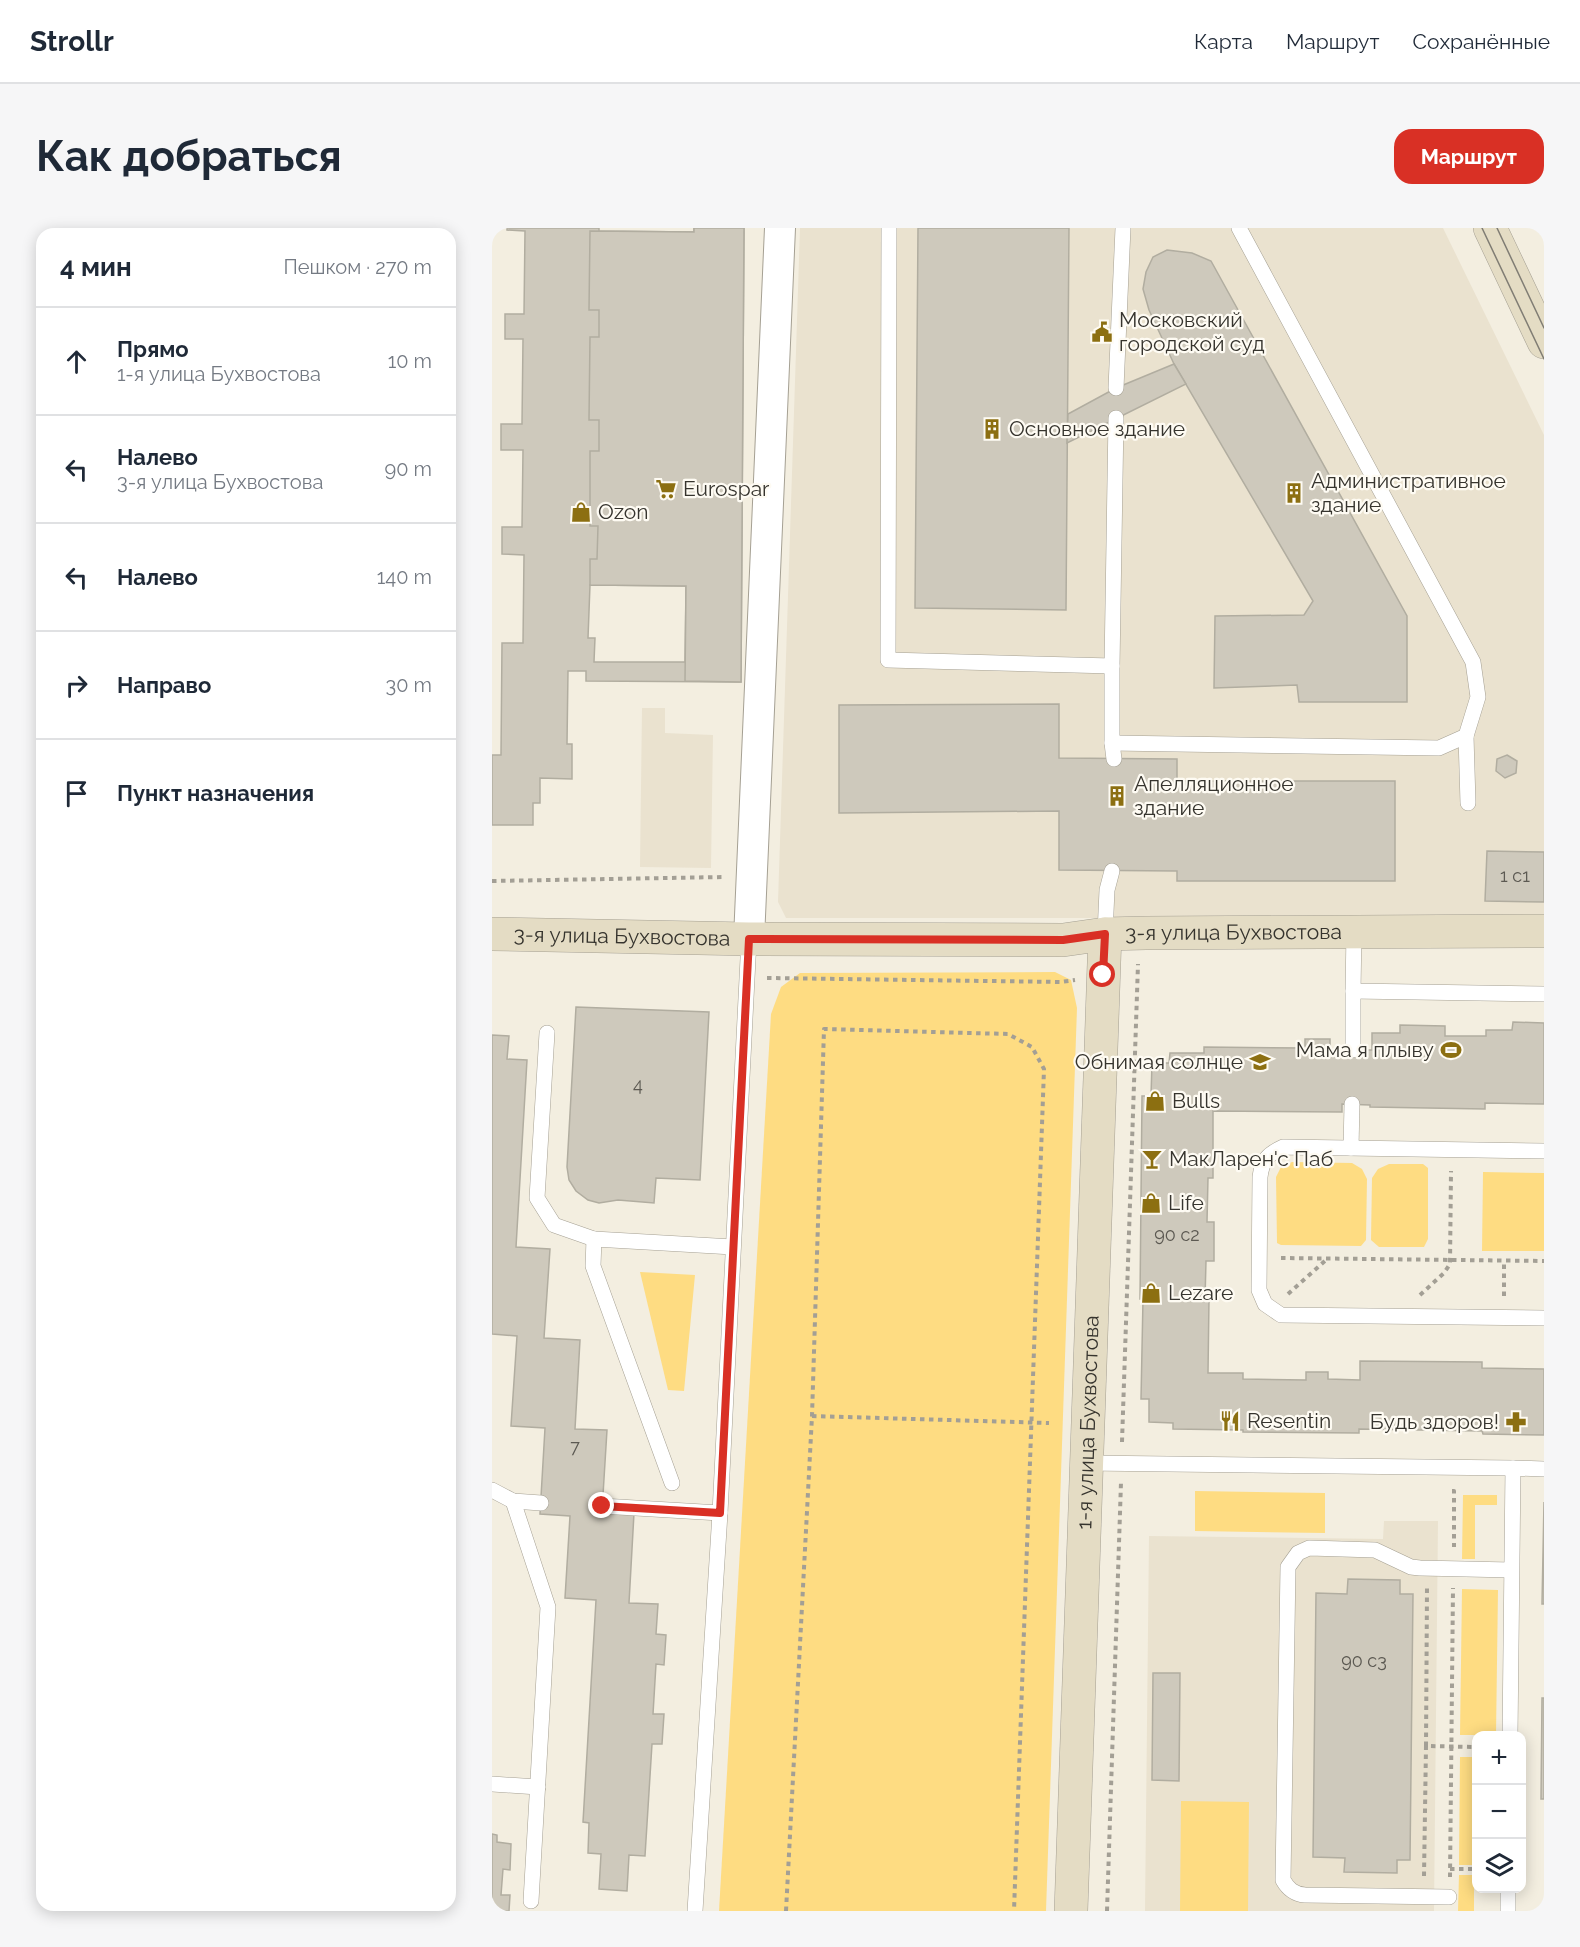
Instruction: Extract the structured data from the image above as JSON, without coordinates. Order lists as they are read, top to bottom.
{
  "streets": {
    "street": ["3-я улица Бухвостова", "1-я улица Бухвостова"]
  },
  "crossings": [
    ["3-я улица Бухвостова", "1-я улица Бухвостова"]
  ],
  "places": {
    "public building": ["Московский городской суд"],
    "building": ["Основное здание", "Административное здание", "Апелляционное здание"],
    "supermarket": ["Eurospar"],
    "shop": [
      "Ozon",
      "Bulls",
      "Life",
      "Lezare"
    ],
    "sports": ["Мама я плыву"],
    "school or university": ["Обнимая солнце"],
    "bar": ["МакЛарен'с Паб"],
    "restaurant": ["Resentin"],
    "pharmacy": ["Будь здоров!"]
  },
  "house_numbers": [
    "1 с1",
    "4",
    "90 с2",
    "7",
    "90 с3"
  ],
  "page": {
    "header": "Strollr",
    "nav": ["Карта", "Маршрут", "Сохранённые"],
    "buttons": "Маршрут",
    "title": "Как добраться",
    "heading": ["4 мин", "Пешком · 270 m"],
    "list": [
      ["Прямо", "1-я улица Бухвостова", "10 m"],
      ["Налево", "3-я улица Бухвостова", "90 m"],
      ["Налево", "140 m"],
      ["Направо", "30 m"],
      "Пункт назначения"
    ],
    "map_buttons": ["+", "−"]
  }
}
